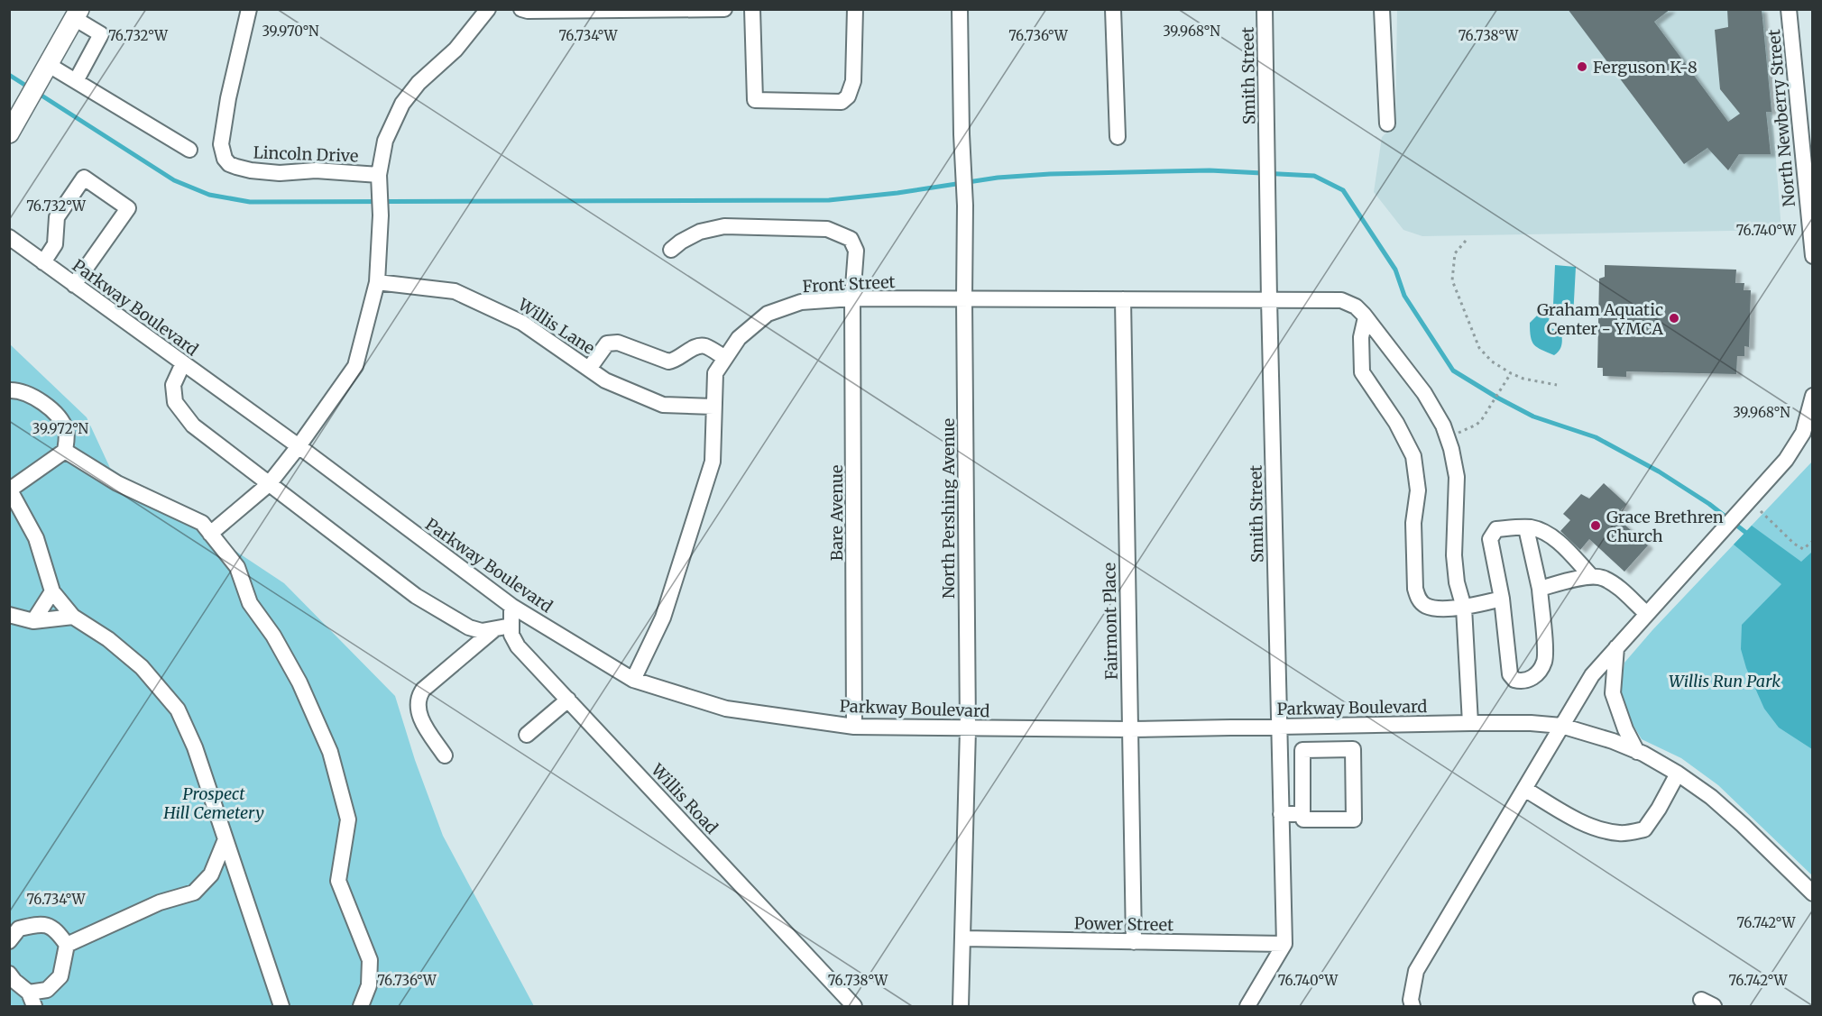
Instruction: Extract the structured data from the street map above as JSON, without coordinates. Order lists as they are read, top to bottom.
{
  "streets": {
    "street": [
      "Smith Street",
      "North Newberry Street",
      "Lincoln Drive",
      "Front Street",
      "Parkway Boulevard",
      "Willis Lane",
      "North Pershing Avenue",
      "Bare Avenue",
      "Fairmont Place",
      "Willis Road",
      "Power Street"
    ]
  },
  "crossings": [
    ["Smith Street", "Front Street"],
    ["Smith Street", "Parkway Boulevard"],
    ["Smith Street", "Power Street"],
    ["Front Street", "Parkway Boulevard"],
    ["Front Street", "Willis Lane"],
    ["Front Street", "North Pershing Avenue"],
    ["Front Street", "Bare Avenue"],
    ["Front Street", "Fairmont Place"],
    ["Parkway Boulevard", "North Pershing Avenue"],
    ["Parkway Boulevard", "Bare Avenue"],
    ["Parkway Boulevard", "Fairmont Place"],
    ["Parkway Boulevard", "Willis Road"],
    ["North Pershing Avenue", "Power Street"],
    ["Fairmont Place", "Power Street"]
  ],
  "parks": ["Willis Run Park", "Prospect Hill Cemetery"],
  "places": ["Ferguson K-8", "Graham Aquatic Center - YMCA", "Grace Brethren Church"],
  "coordinates": [
    "39.970°N",
    "39.968°N",
    "76.732°W",
    "76.734°W",
    "76.736°W",
    "76.738°W",
    "76.740°W",
    "39.972°N",
    "76.742°W"
  ]
}
